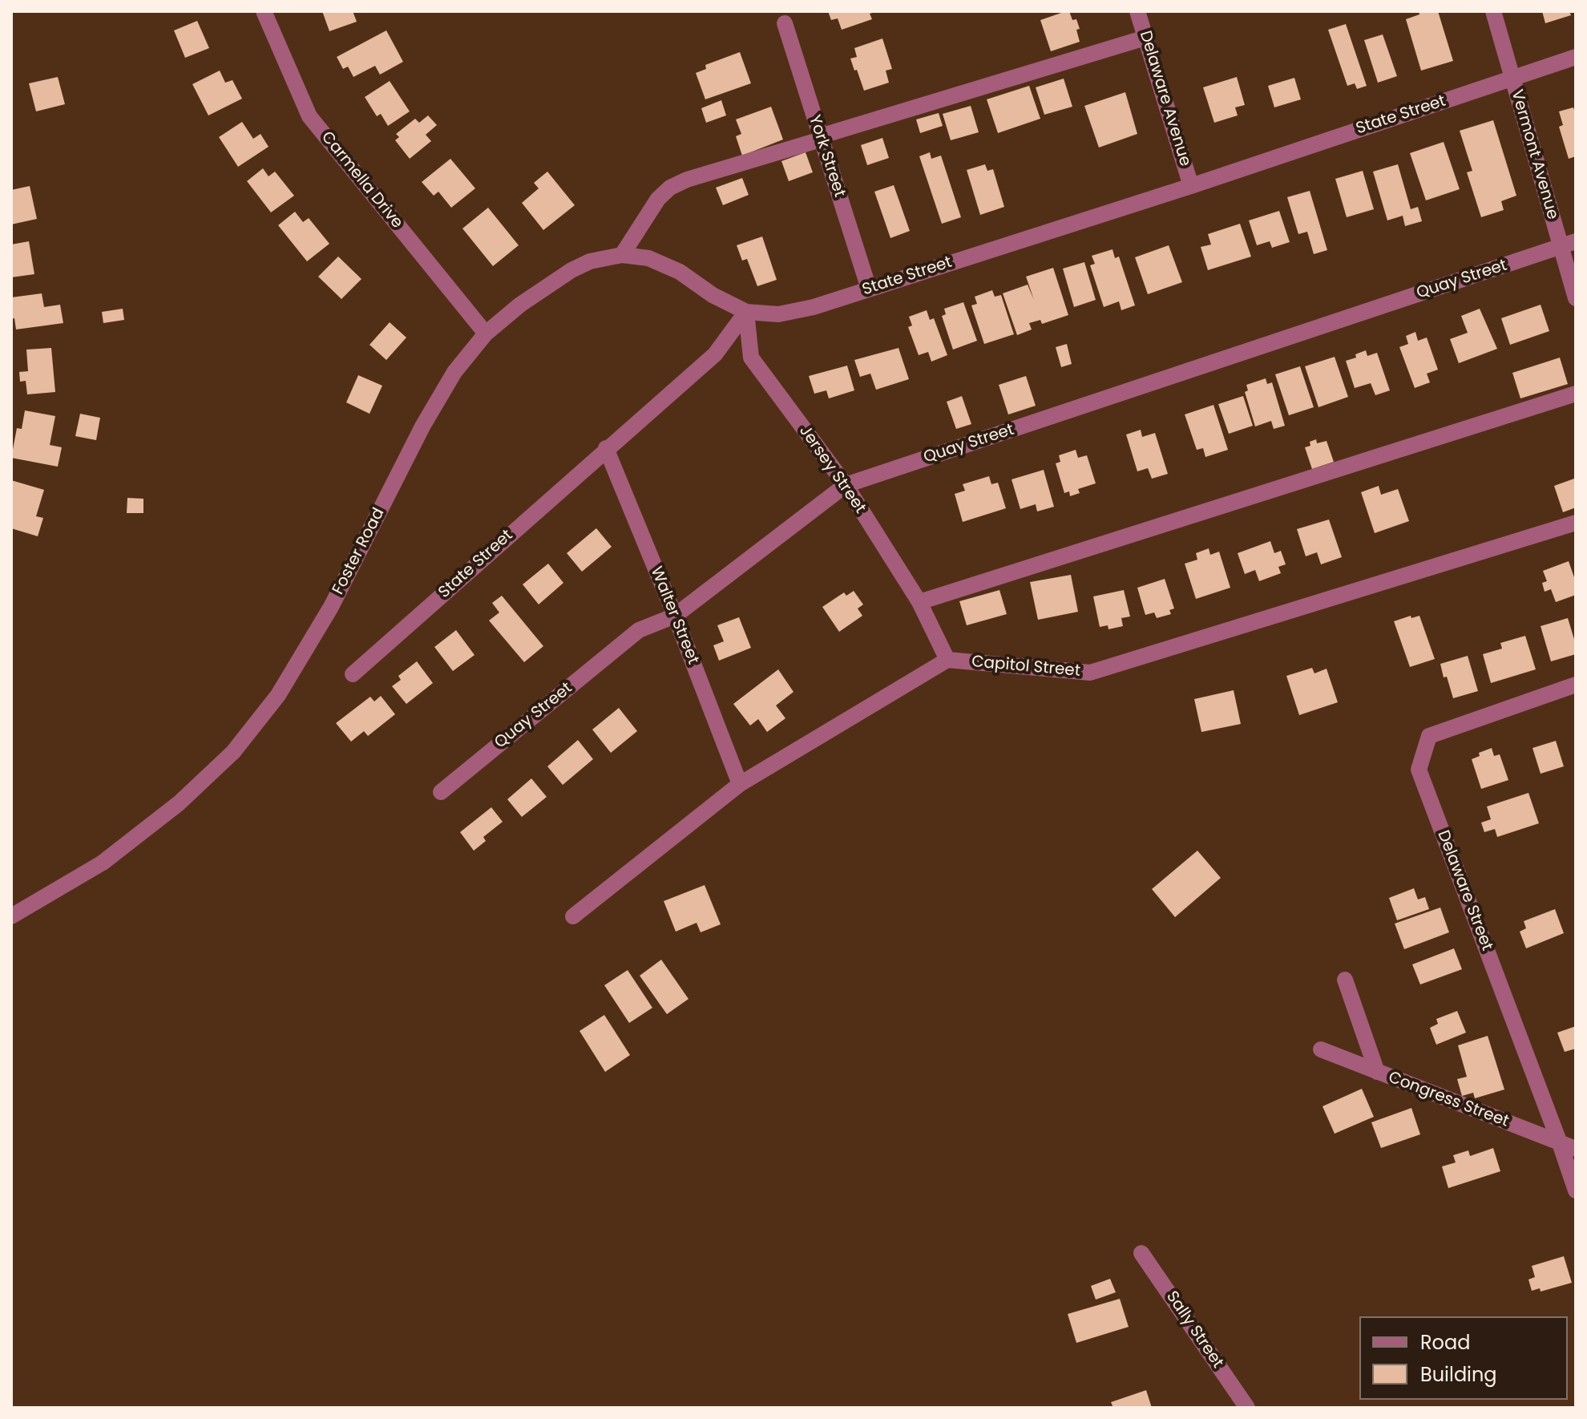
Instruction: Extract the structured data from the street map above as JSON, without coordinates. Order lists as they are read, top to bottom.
{
  "streets": {
    "street": [
      "Delaware Avenue",
      "State Street",
      "Vermont Avenue",
      "York Street",
      "Carmella Drive",
      "Quay Street",
      "Jersey Street",
      "Foster Road",
      "Walter Street",
      "Capitol Street",
      "Delaware Street",
      "Congress Street",
      "Sally Street"
    ]
  },
  "crossings": [
    ["Delaware Avenue", "State Street"],
    ["State Street", "Vermont Avenue"],
    ["State Street", "York Street"],
    ["State Street", "Jersey Street"],
    ["State Street", "Foster Road"],
    ["State Street", "Walter Street"],
    ["Vermont Avenue", "Quay Street"],
    ["Carmella Drive", "Foster Road"],
    ["Quay Street", "Jersey Street"],
    ["Quay Street", "Walter Street"],
    ["Jersey Street", "Foster Road"],
    ["Jersey Street", "Capitol Street"],
    ["Delaware Street", "Congress Street"]
  ],
  "legend": ["Road", "Building"]
}
